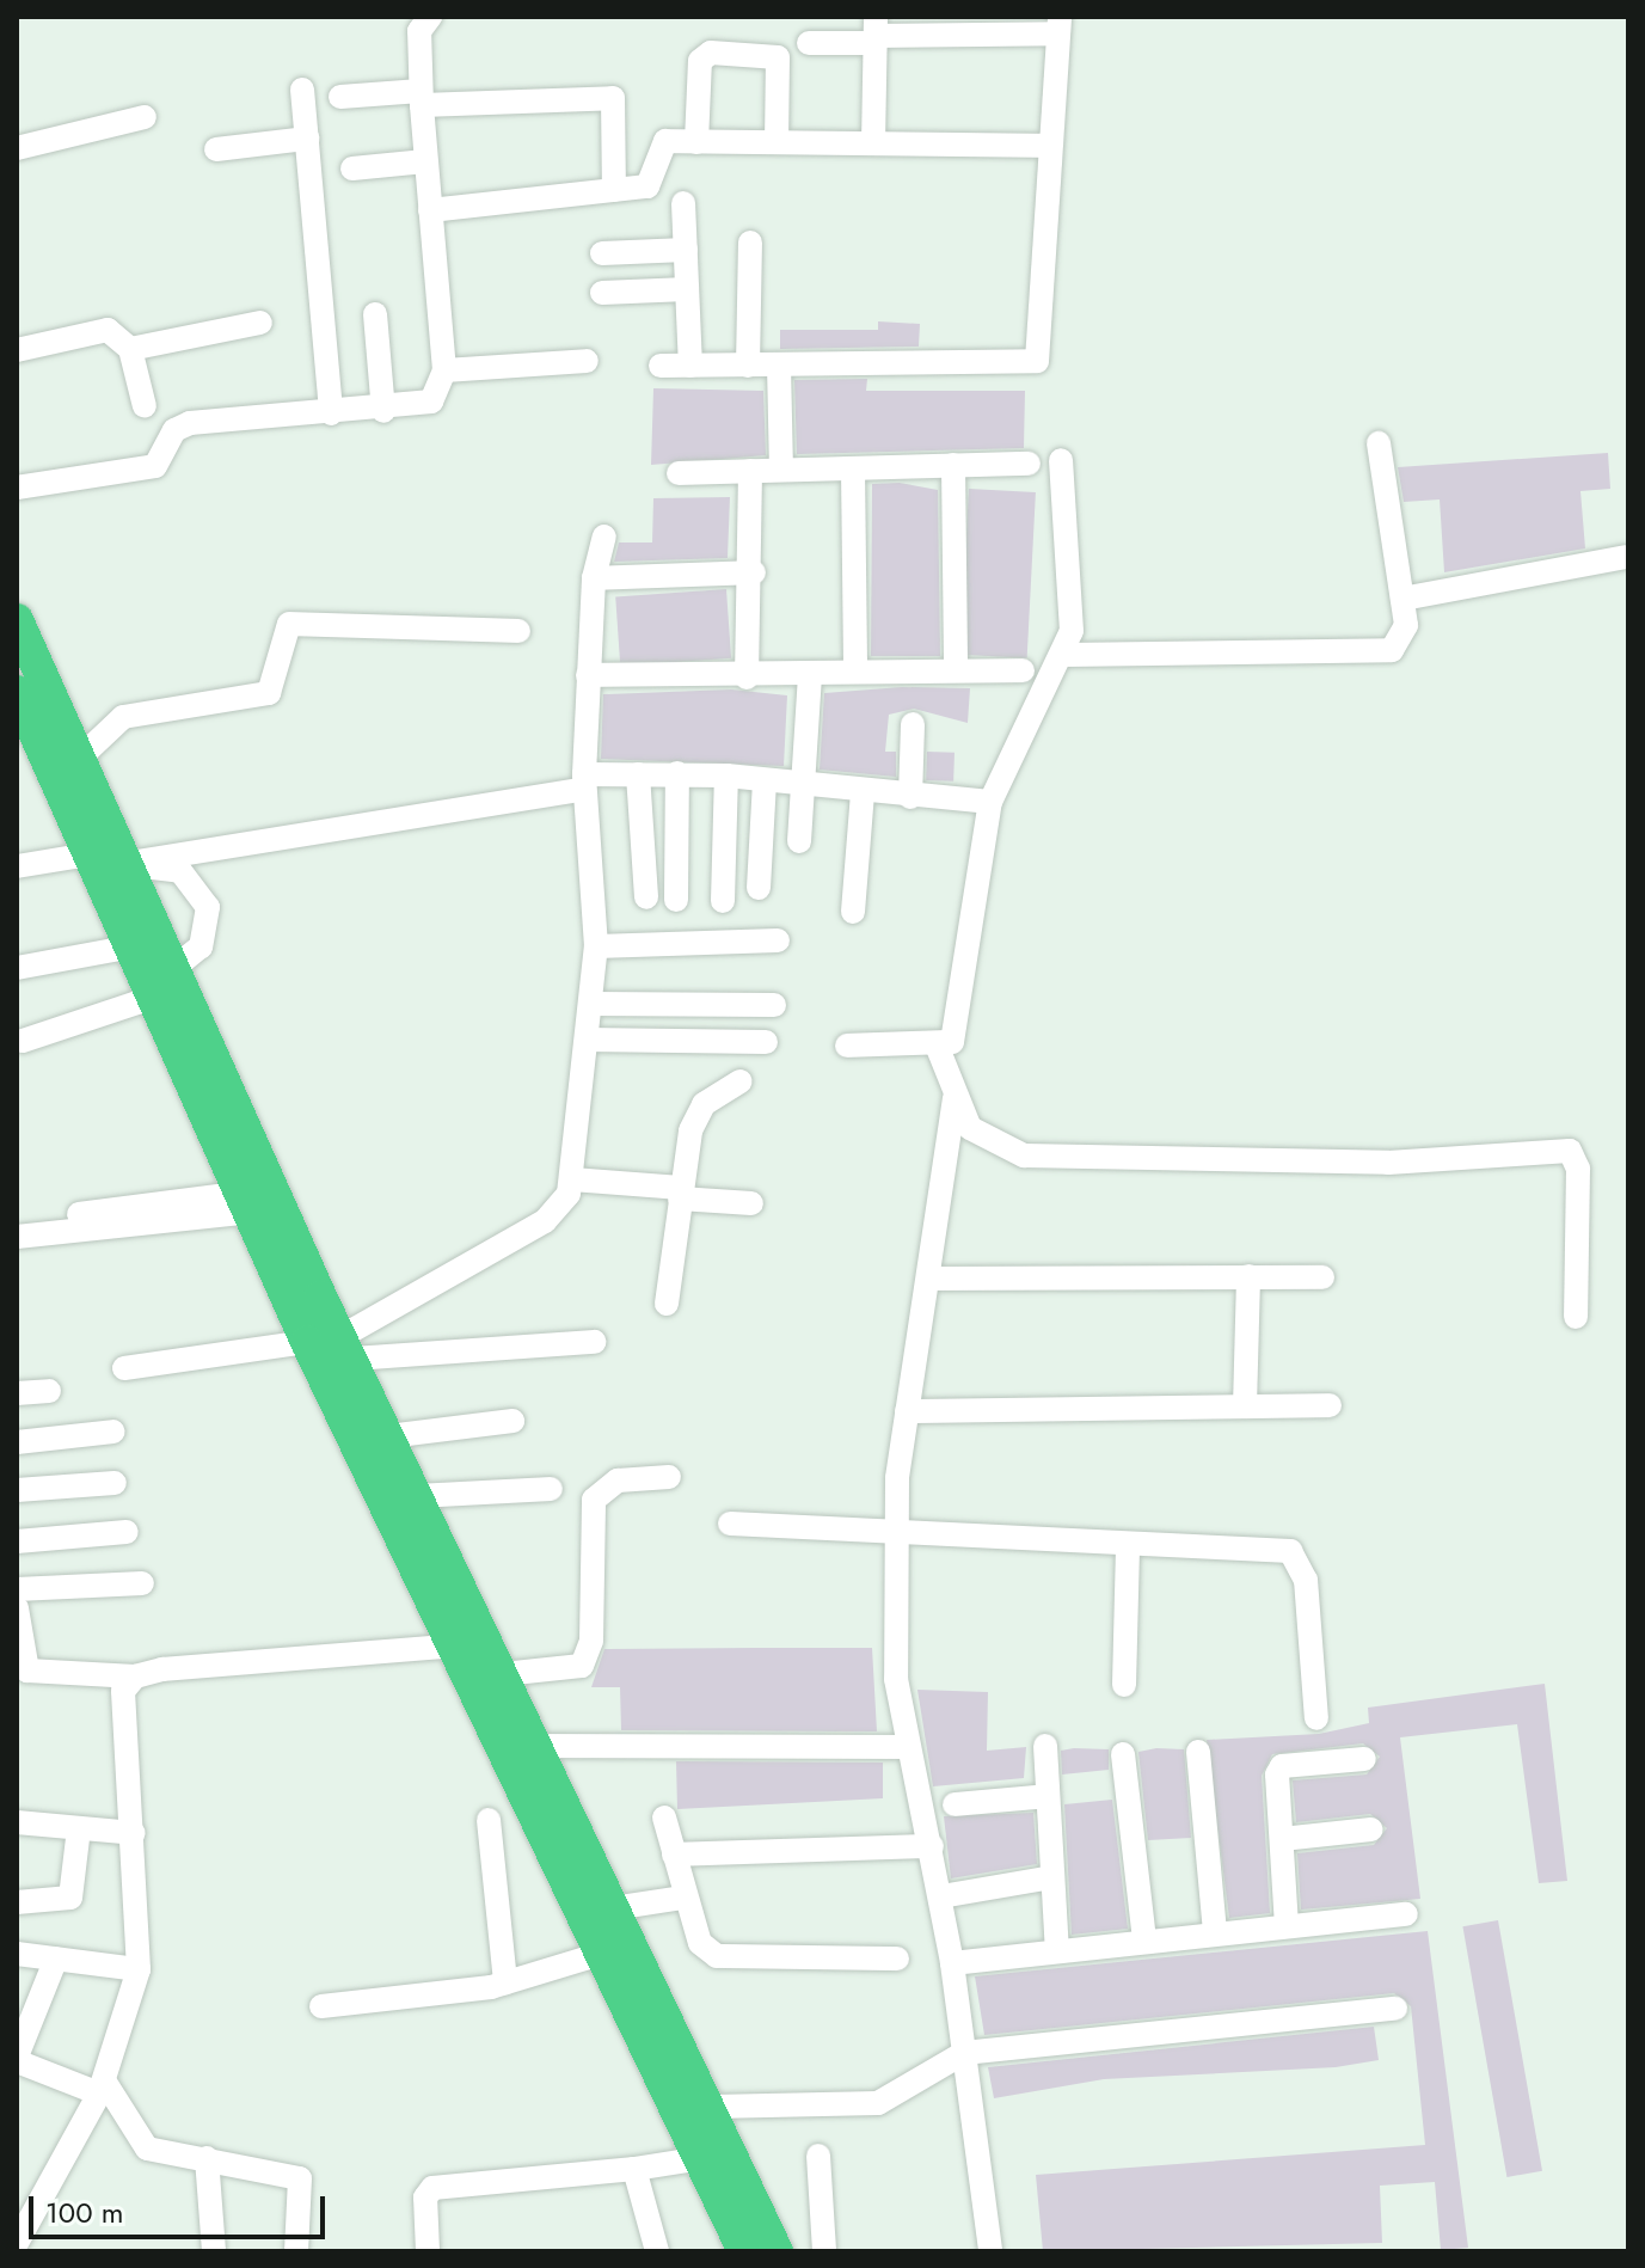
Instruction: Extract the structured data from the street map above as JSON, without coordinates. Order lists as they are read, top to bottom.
{
  "scale_bar": "100 m"
}
